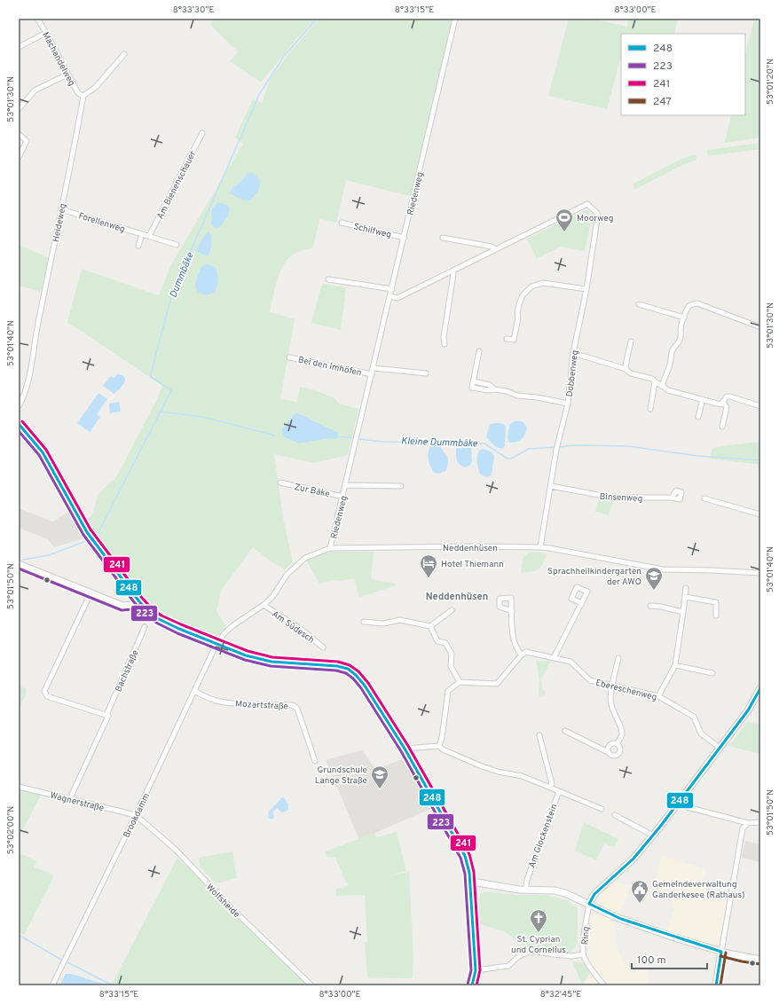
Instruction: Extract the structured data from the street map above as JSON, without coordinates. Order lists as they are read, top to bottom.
{
  "streets": {
    "street": [
      "Machandelweg",
      "Am Bienenschauer",
      "Riedenweg",
      "Forellenweg",
      "Heideweg",
      "Schilfweg",
      "Bei den Imhöfen",
      "Dobbenweg",
      "Zur Bäke",
      "Binsenweg",
      "Neddenhüsen",
      "Am Südesch",
      "Bachstraße",
      "Ebereschenweg",
      "Mozartstraße",
      "Wagnerstraße",
      "Brookdamm",
      "Am Glockenstein",
      "Wolfsheide",
      "Ring"
    ]
  },
  "crossings": [
    ["Machandelweg", "Heideweg"],
    ["Am Bienenschauer", "Forellenweg"],
    ["Riedenweg", "Schilfweg"],
    ["Riedenweg", "Bei den Imhöfen"],
    ["Riedenweg", "Zur Bäke"],
    ["Riedenweg", "Neddenhüsen"],
    ["Forellenweg", "Heideweg"],
    ["Dobbenweg", "Binsenweg"],
    ["Dobbenweg", "Neddenhüsen"],
    ["Neddenhüsen", "Am Südesch"],
    ["Neddenhüsen", "Brookdamm"],
    ["Bachstraße", "Wagnerstraße"],
    ["Mozartstraße", "Brookdamm"],
    ["Wagnerstraße", "Brookdamm"],
    ["Wagnerstraße", "Wolfsheide"],
    ["Brookdamm", "Wolfsheide"]
  ],
  "districts": ["Neddenhüsen"],
  "water": ["Dummbäke", "Kleine Dummbäke"],
  "places": {
    "sports": ["Moorweg"],
    "hotel": ["Hotel Thiemann"],
    "school or university": ["Sprachheilkindergarten der AWO", "Grundschule Lange Straße"],
    "public building": ["Gemeindeverwaltung Ganderkesee (Rathaus)"],
    "church": ["St. Cyprian und Cornelius"]
  },
  "lines": [
    "transit line 241",
    "transit line 248",
    "transit line 223",
    "transit line 247"
  ],
  "legend": [
    "248",
    "223",
    "241",
    "247"
  ],
  "scale_bar": "100 m",
  "coordinates": [
    "8°33'30\"E",
    "8°33'15\"E",
    "8°33'00\"E",
    "53°01'20\"N",
    "53°01'30\"N",
    "53°01'40\"N",
    "53°01'50\"N",
    "53°02'00\"N",
    "8°32'45\"E"
  ]
}
